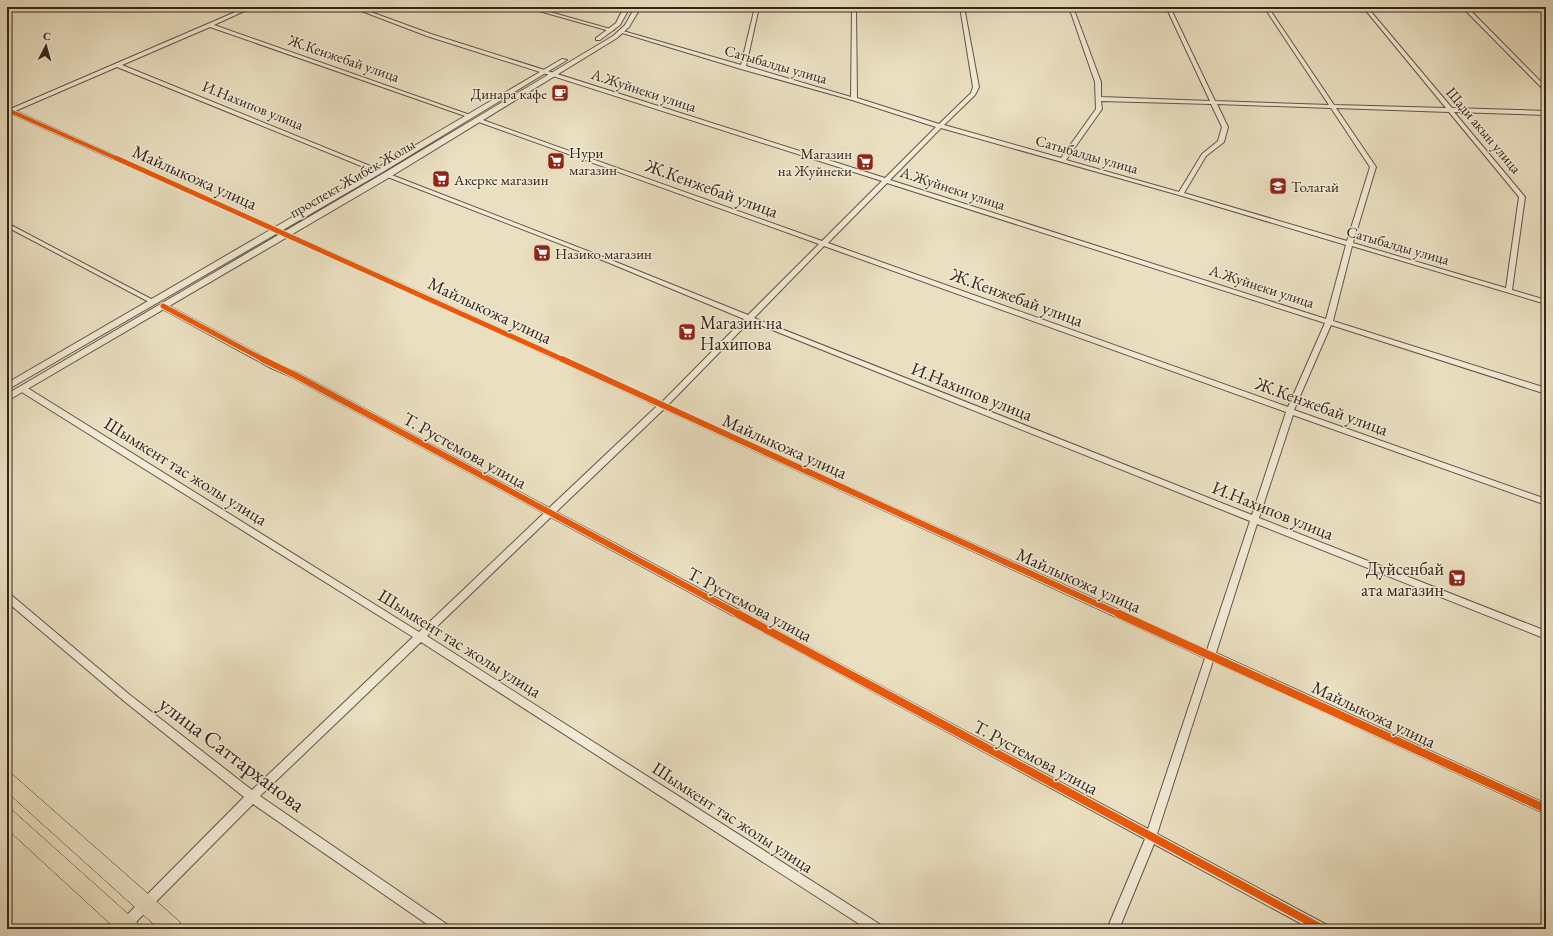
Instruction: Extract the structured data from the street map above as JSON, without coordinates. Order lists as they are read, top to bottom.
{
  "streets": {
    "street": [
      "Ж.Кенжебай улица",
      "Сатыбалды улица",
      "А.Жуйнеки улица",
      "И.Нахипов улица",
      "Шади акын улица",
      "Майлыкожа улица",
      "проспект Жибек Жолы",
      "Т. Рустемова улица",
      "Шымкент тас жолы улица",
      "улица Саттарханова"
    ]
  },
  "crossings": [
    ["Ж.Кенжебай улица", "проспект Жибек Жолы"],
    ["Сатыбалды улица", "Шади акын улица"],
    ["Сатыбалды улица", "проспект Жибек Жолы"],
    ["А.Жуйнеки улица", "проспект Жибек Жолы"],
    ["И.Нахипов улица", "проспект Жибек Жолы"],
    ["Майлыкожа улица", "проспект Жибек Жолы"],
    ["проспект Жибек Жолы", "Т. Рустемова улица"],
    ["проспект Жибек Жолы", "Шымкент тас жолы улица"]
  ],
  "places": {
    "cafe": ["Динара кафе"],
    "supermarket": [
      "Нури магазин",
      "Магазин на Жуйнеки",
      "Акерке магазин",
      "Назико магазин",
      "Магазин на Нахипова",
      "Дуйсенбай ата магазин"
    ],
    "school or university": ["Толагай"]
  },
  "north": "top"
}
